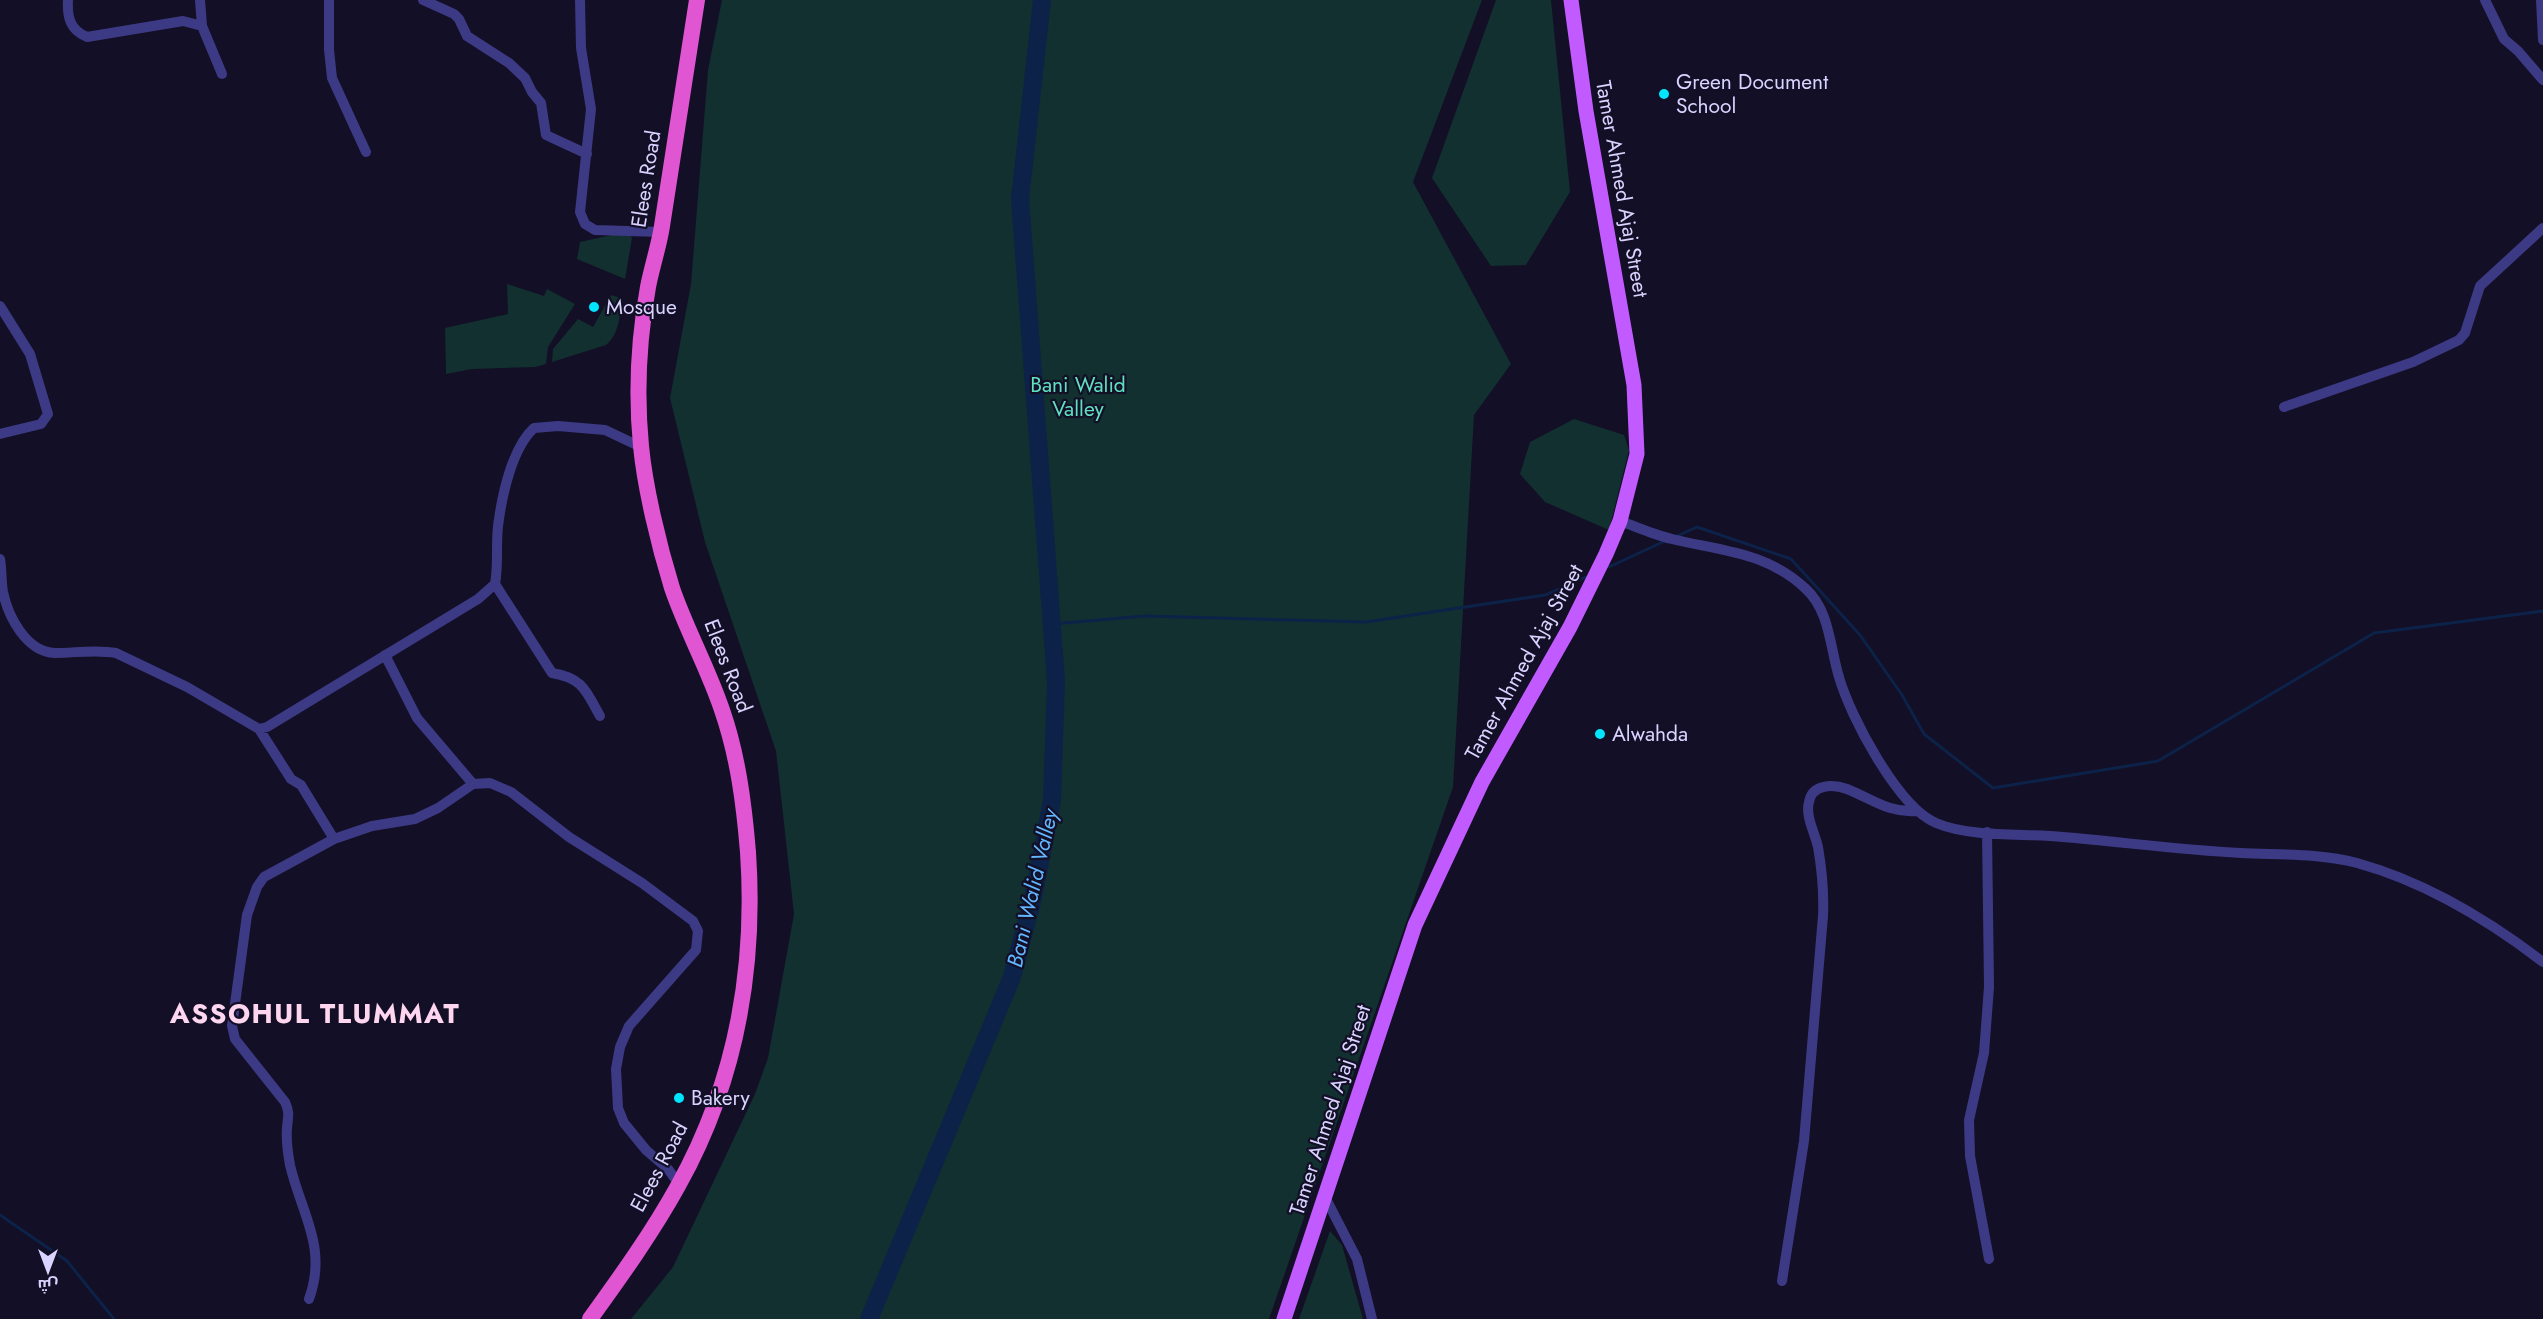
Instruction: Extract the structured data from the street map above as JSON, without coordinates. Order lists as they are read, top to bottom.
{
  "streets": {
    "highway": ["Elees Road"],
    "main road": ["Tamer Ahmed Ajaj Street"]
  },
  "districts": ["ASSOHUL TLUMMAT"],
  "water": ["Bani Walid Valley"],
  "parks": ["Bani Walid Valley"],
  "places": [
    "Green Document School",
    "Mosque",
    "Alwahda",
    "Bakery"
  ],
  "north": "bottom"
}
